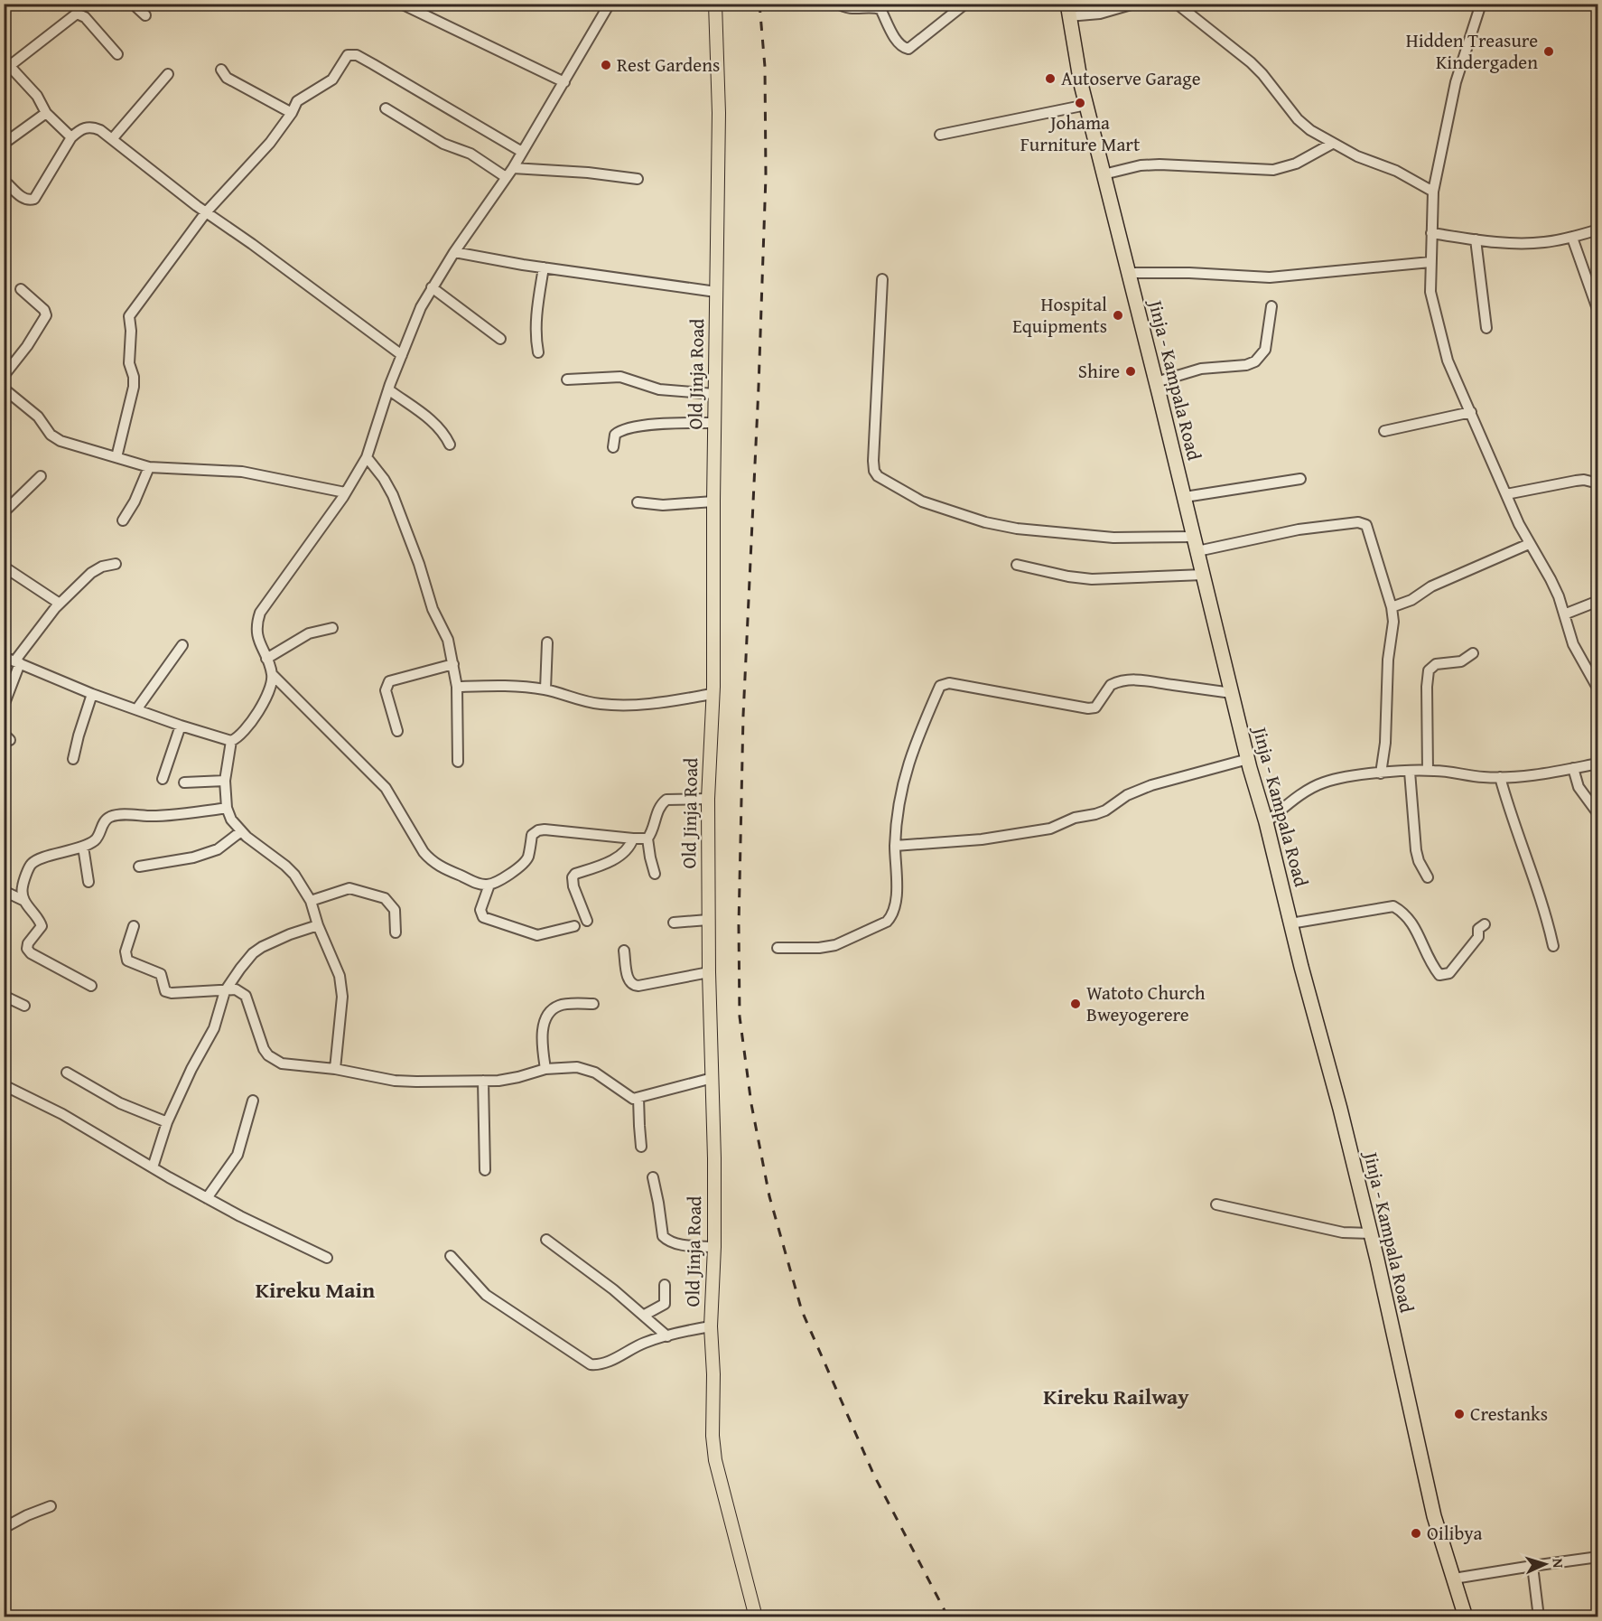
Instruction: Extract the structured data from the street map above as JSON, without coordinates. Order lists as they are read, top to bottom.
{
  "streets": {
    "highway": ["Jinja - Kampala Road"],
    "main road": ["Old Jinja Road"]
  },
  "districts": ["Kireku Main", "Kireku Railway"],
  "places": [
    "Hidden Treasure Kindergaden",
    "Rest Gardens",
    "Autoserve Garage",
    "Johama Furniture Mart",
    "Hospital Equipments",
    "Shire",
    "Watoto Church Bweyogerere",
    "Crestanks",
    "Oilibya"
  ],
  "north": "right"
}
